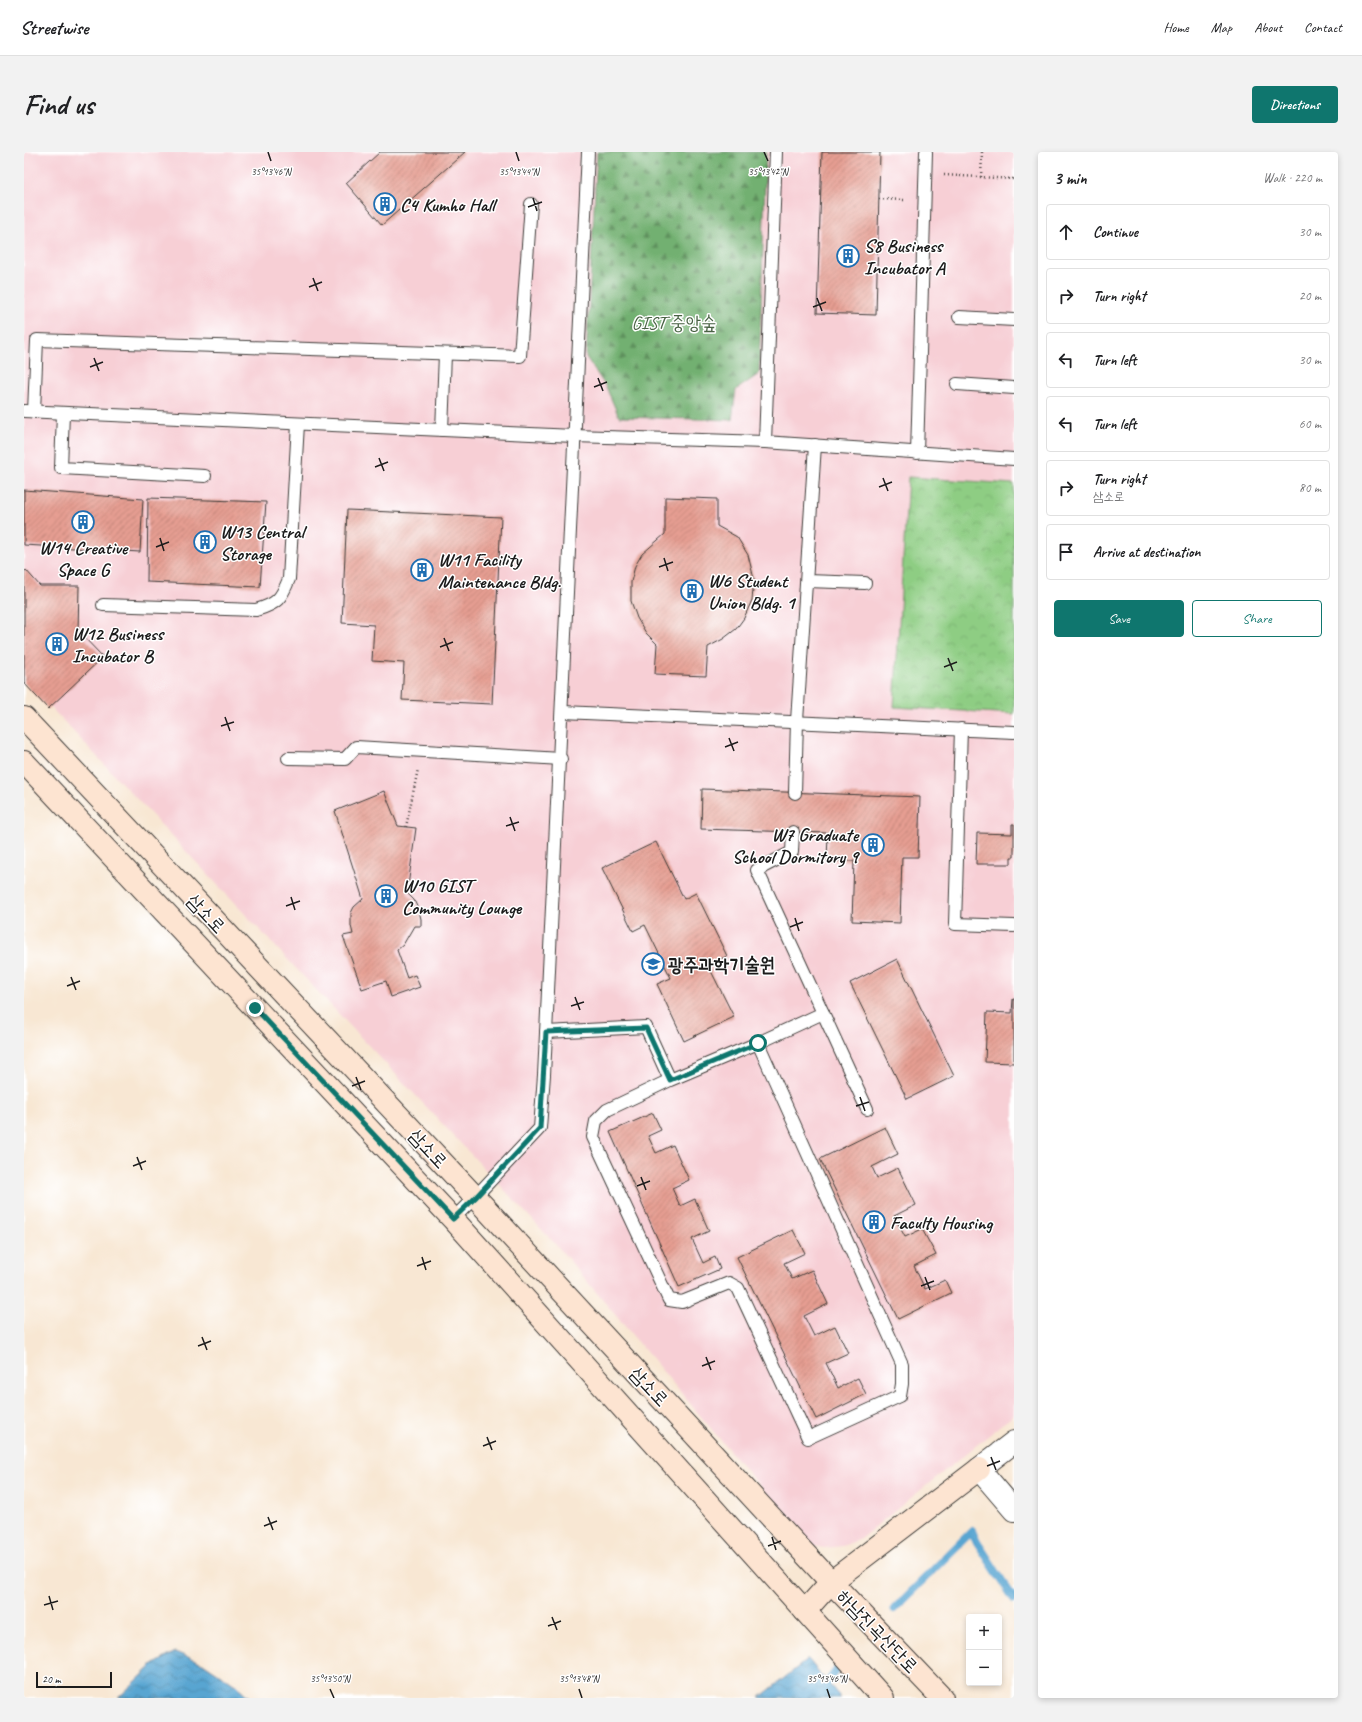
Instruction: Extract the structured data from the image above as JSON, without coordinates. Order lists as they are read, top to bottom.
{
  "streets": {
    "street": ["삼소로", "하남진곡산단로"]
  },
  "crossings": [
    ["삼소로", "하남진곡산단로"]
  ],
  "parks": ["GIST 중앙숲"],
  "places": {
    "building": [
      "C4 Kumho Hall",
      "S8 Business Incubator A",
      "W14 Creative Space G",
      "W13 Central Storage",
      "W11 Facility Maintenance Bldg.",
      "W6 Student Union Bldg. 1",
      "W12 Business Incubator B",
      "W7 Graduate School Dormitory 9",
      "W10 GIST Community Lounge",
      "Faculty Housing"
    ],
    "school or university": ["광주과학기술원"]
  },
  "scale_bar": "20 m",
  "page": {
    "header": "Streetwise",
    "nav": [
      "Home",
      "Map",
      "About",
      "Contact"
    ],
    "buttons": [
      "Directions",
      ["Save", "Share"]
    ],
    "title": "Find us",
    "heading": ["3 min", "Walk · 220 m"],
    "list": [
      ["Continue", "30 m"],
      ["Turn right", "20 m"],
      ["Turn left", "30 m"],
      ["Turn left", "60 m"],
      ["Turn right", "삼소로", "80 m"],
      "Arrive at destination"
    ],
    "map_buttons": ["+", "−"],
    "scale": "20 m"
  },
  "coordinates": [
    "35°13'46\"N",
    "35°13'44\"N",
    "35°13'42\"N",
    "35°13'50\"N",
    "35°13'48\"N"
  ]
}
